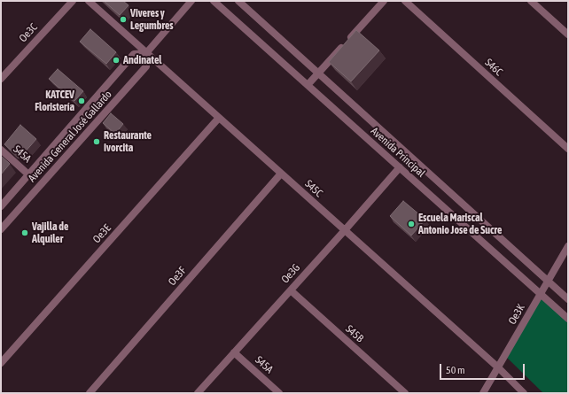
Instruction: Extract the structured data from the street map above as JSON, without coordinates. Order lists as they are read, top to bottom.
{
  "streets": {
    "street": [
      "Oe3C",
      "S46C",
      "Avenida General José Gallardo",
      "Avenida Principal",
      "S45A",
      "S45C",
      "Oe3E",
      "Oe3G",
      "Oe3F",
      "Oe3K",
      "S45B"
    ]
  },
  "crossings": [
    ["Avenida General José Gallardo", "S45A"],
    ["Avenida General José Gallardo", "S45C"],
    ["Avenida Principal", "Oe3G"],
    ["Avenida Principal", "Oe3K"],
    ["S45A", "Oe3G"],
    ["S45C", "Oe3E"],
    ["S45C", "Oe3G"],
    ["S45C", "Oe3F"],
    ["S45C", "Oe3K"],
    ["Oe3G", "S45B"]
  ],
  "places": [
    "Viveres y Legumbres",
    "Andinatel",
    "KATCEV Floristería",
    "Restaurante Ivorcita",
    "Escuela Mariscal Antonio Jose de Sucre",
    "Vajilla de Alquiler"
  ],
  "scale_bar": "50 m"
}
